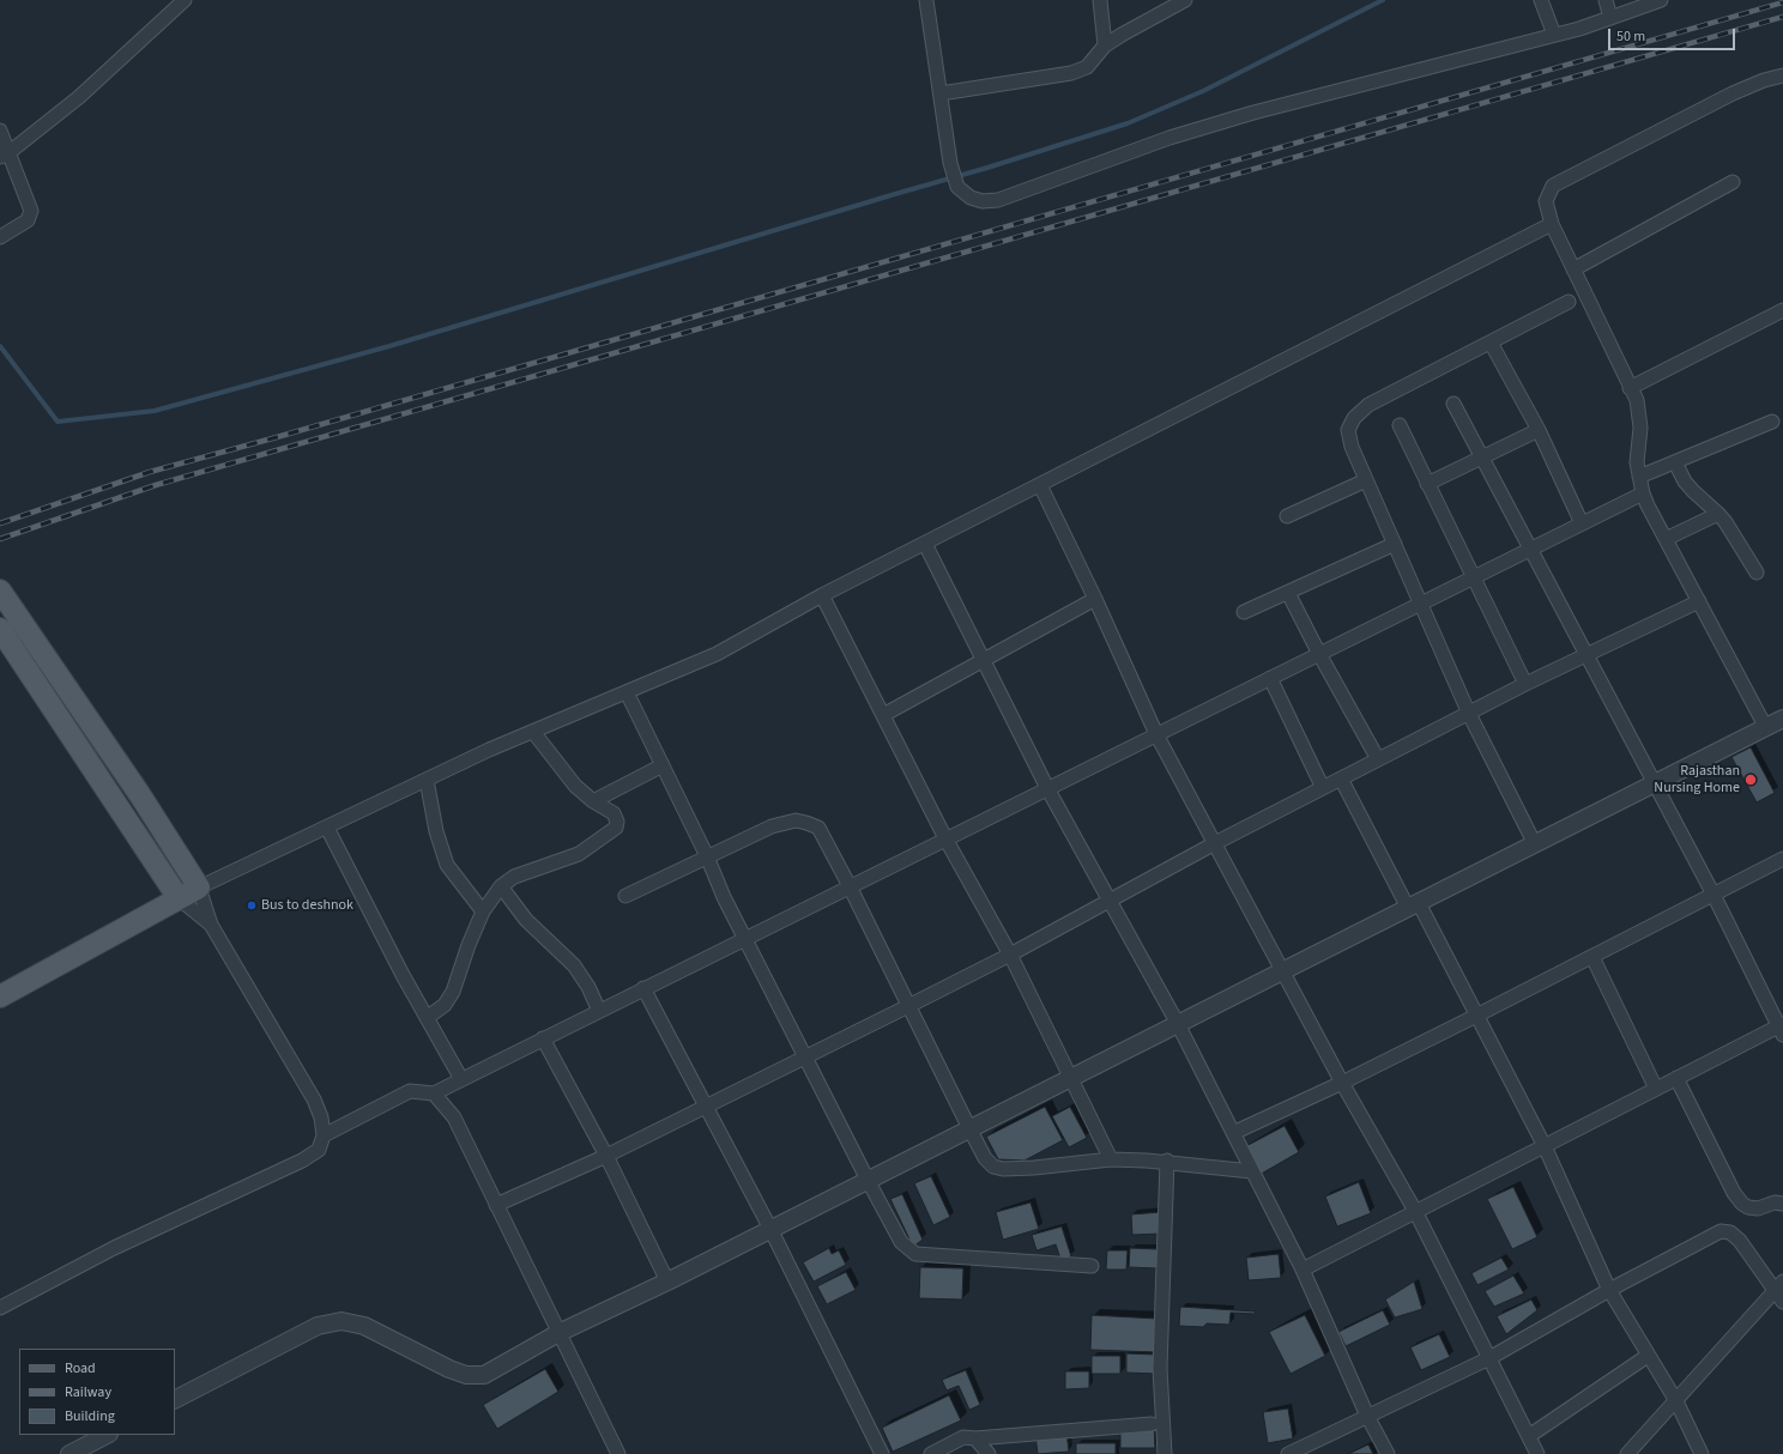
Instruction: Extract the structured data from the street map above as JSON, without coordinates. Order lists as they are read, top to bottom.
{
  "places": ["Rajasthan Nursing Home", "Bus to deshnok"],
  "legend": ["Road", "Railway", "Building"],
  "scale_bar": "50 m"
}
